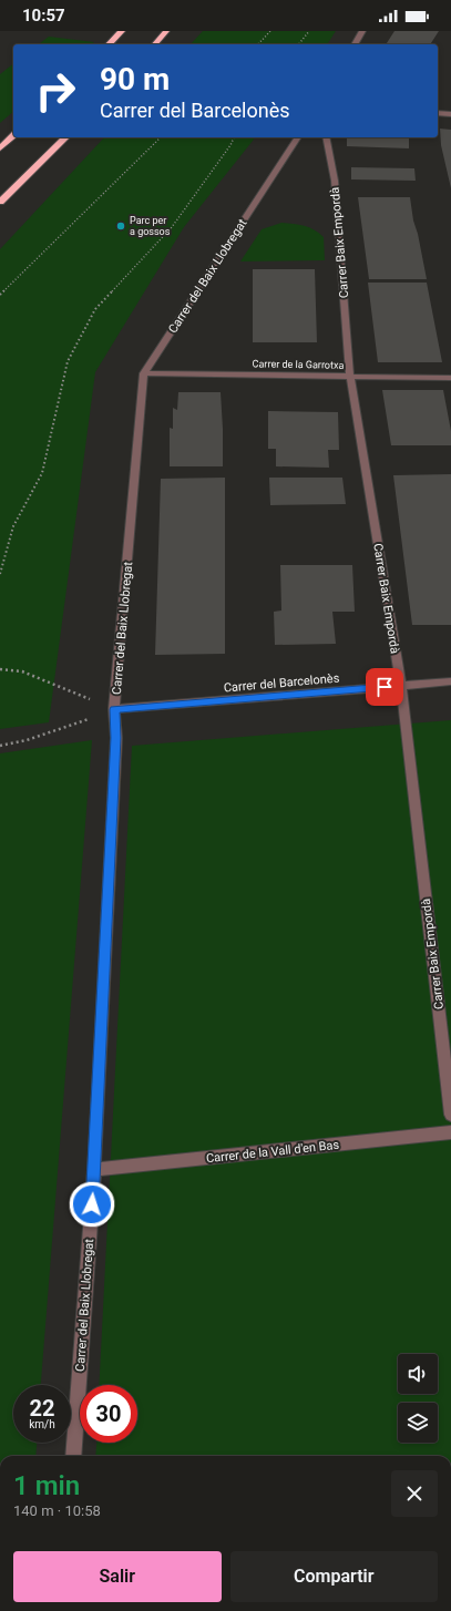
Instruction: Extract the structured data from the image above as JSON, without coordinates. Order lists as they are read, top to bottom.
{
  "streets": {
    "street": [
      "Carrer Baix Empordà",
      "Carrer del Baix Llobregat",
      "Carrer de la Garrotxa",
      "Carrer del Barcelonès",
      "Carrer de la Vall d'en Bas"
    ]
  },
  "crossings": [
    ["Carrer Baix Empordà", "Carrer de la Garrotxa"],
    ["Carrer Baix Empordà", "Carrer del Barcelonès"],
    ["Carrer del Baix Llobregat", "Carrer de la Garrotxa"],
    ["Carrer del Baix Llobregat", "Carrer del Barcelonès"],
    ["Carrer del Baix Llobregat", "Carrer de la Vall d'en Bas"]
  ],
  "places": ["Parc per a gossos"],
  "page": {
    "status": "10:57",
    "turn": ["90 m", "Carrer del Barcelonès"],
    "speed": "22 km/h",
    "limit": "30",
    "heading": ["1 min", "140 m · 10:58"],
    "buttons": ["Salir", "Compartir"]
  }
}
